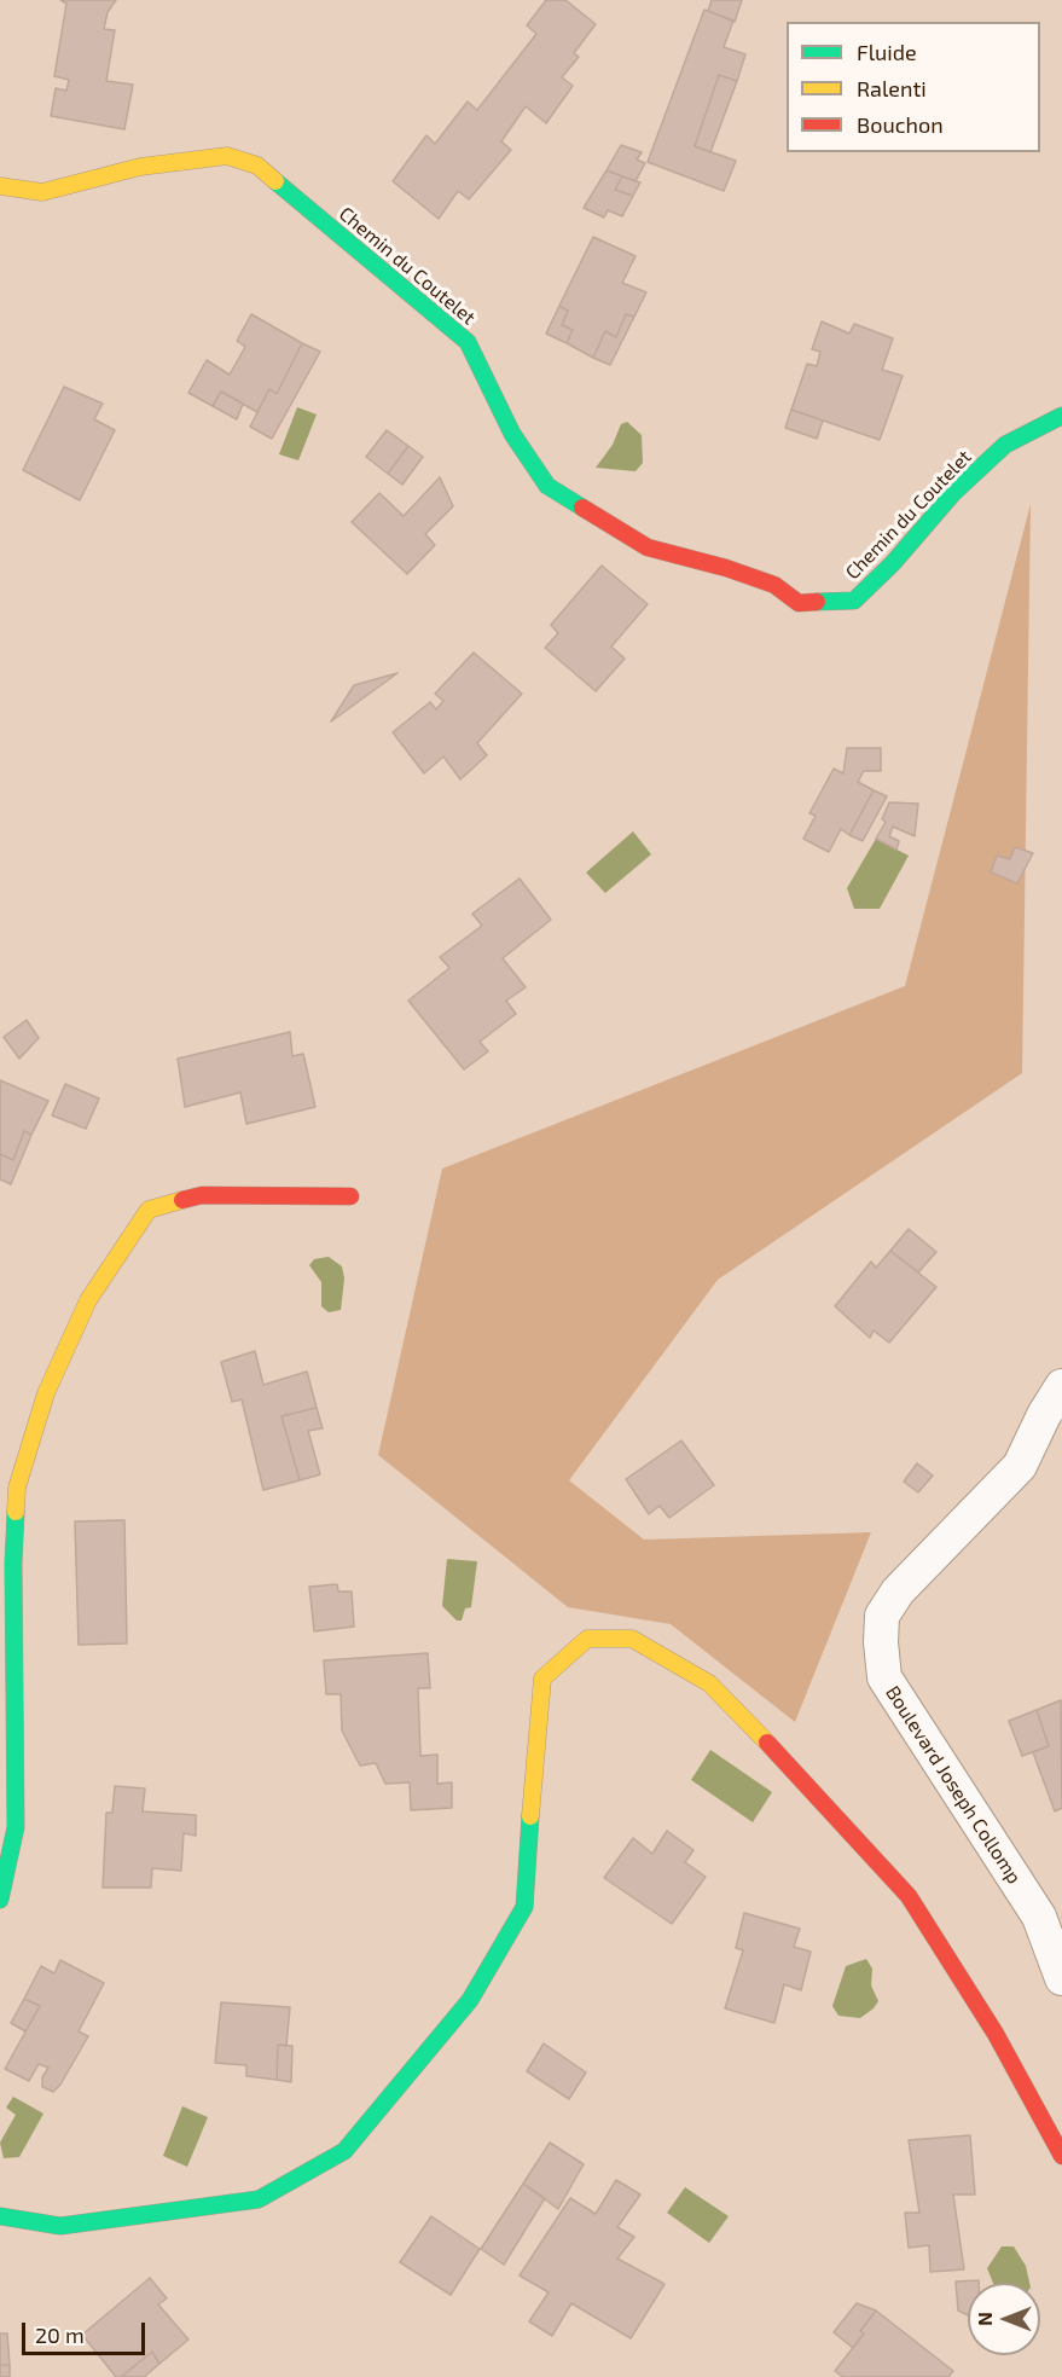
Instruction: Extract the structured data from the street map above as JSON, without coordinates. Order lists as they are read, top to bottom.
{
  "streets": {
    "street": ["Chemin du Coutelet", "Boulevard Joseph Collomp"]
  },
  "legend": ["Fluide", "Ralenti", "Bouchon"],
  "scale_bar": "20 m",
  "north": "left"
}
